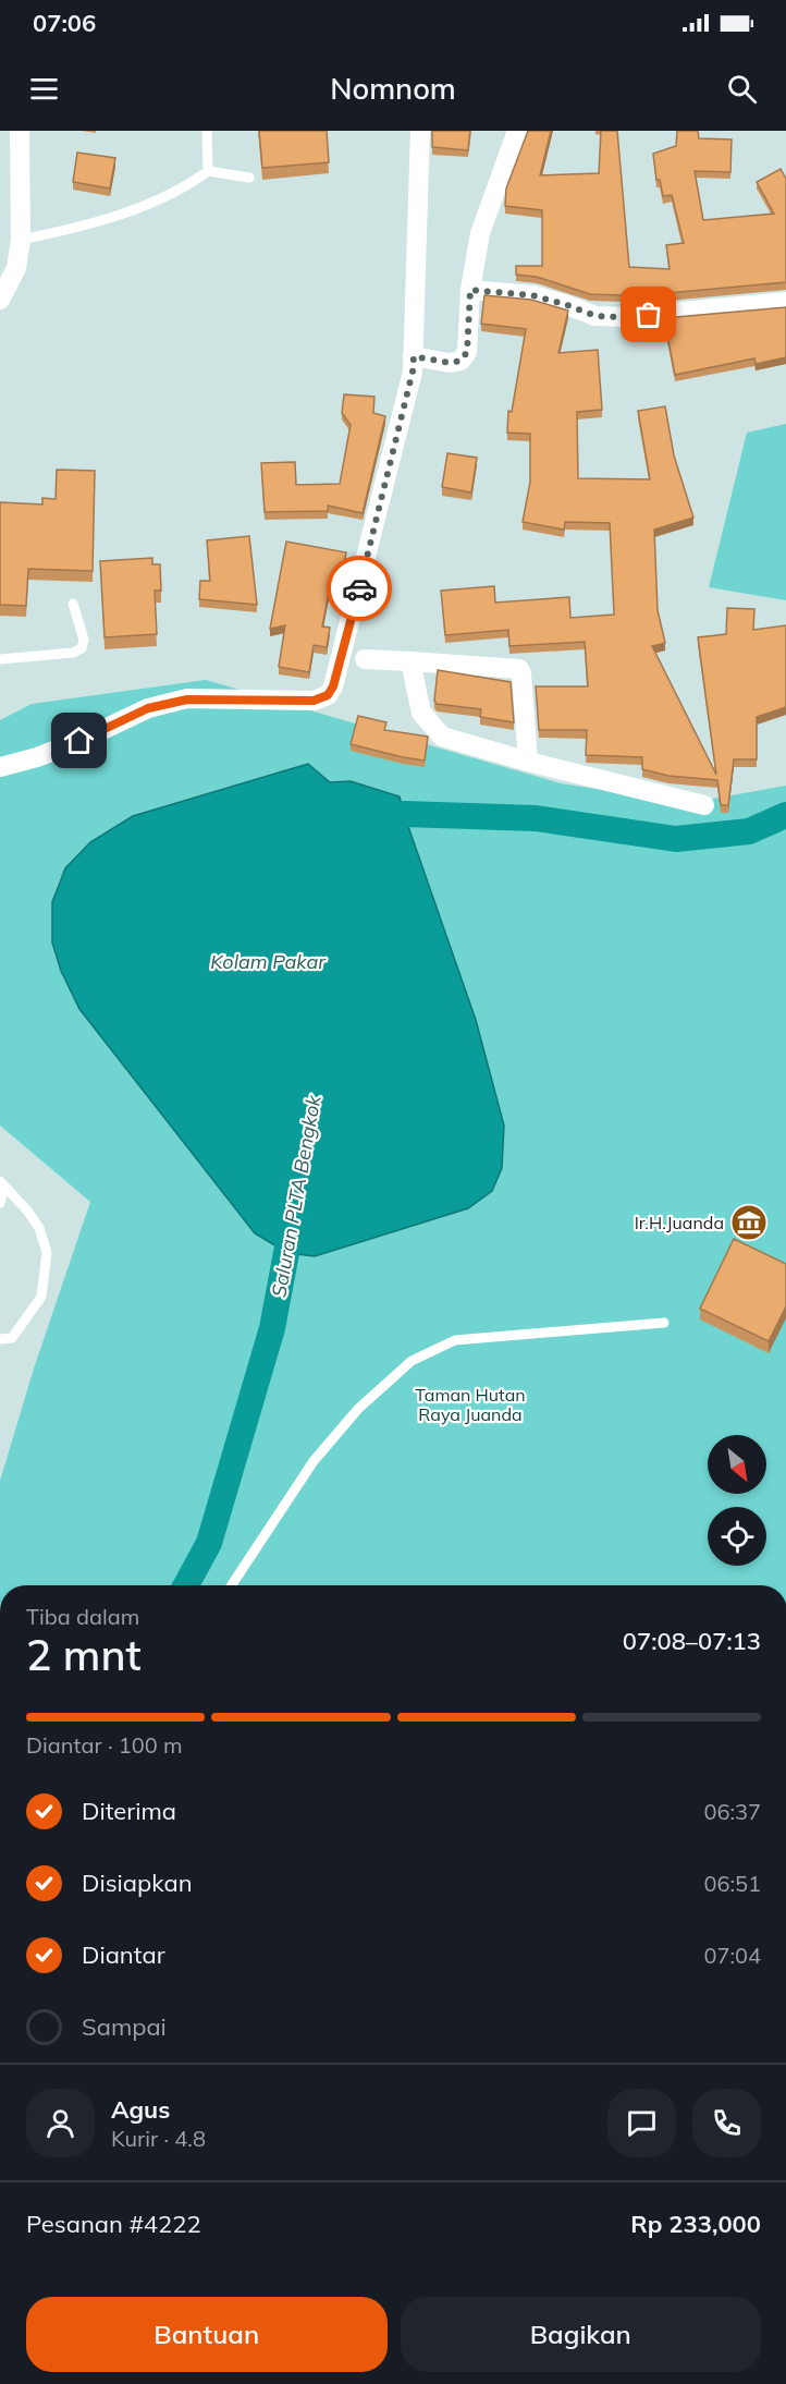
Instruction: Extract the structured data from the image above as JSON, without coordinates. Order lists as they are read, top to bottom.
{
  "water": ["Kolam Pakar", "Saluran PLTA Bengkok"],
  "parks": ["Taman Hutan Raya Juanda"],
  "places": {
    "museum": ["Ir.H.Juanda"]
  },
  "north": "bottom right",
  "page": {
    "status": "07:06",
    "header": "Nomnom",
    "heading": ["2 mnt", "Tiba dalam", "07:08–07:13"],
    "panel": [
      "Agus",
      "Kurir · 4.8",
      "Pesanan #4222",
      "Rp 233,000"
    ],
    "bar": "Diantar · 100 m",
    "list": [
      ["Diterima", "06:37"],
      ["Disiapkan", "06:51"],
      ["Diantar", "07:04"],
      "Sampai"
    ],
    "buttons": ["Bantuan", "Bagikan"]
  }
}
